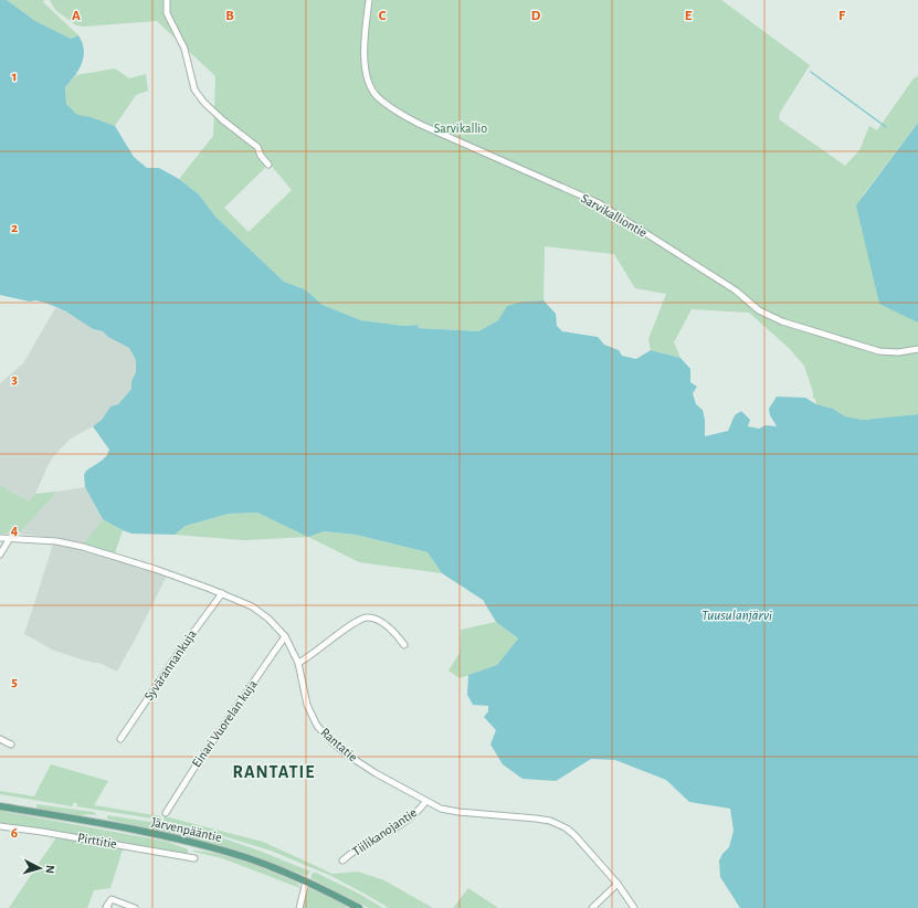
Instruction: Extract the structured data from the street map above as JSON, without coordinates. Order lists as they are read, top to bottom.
{
  "streets": {
    "main road": ["Järvenpääntie"],
    "street": [
      "Sarvikalliontie",
      "Syvärannankuja",
      "Einari Vuorelan kuja",
      "Rantatie",
      "Tiilikanojantie",
      "Pirttitie"
    ]
  },
  "crossings": [
    ["Syvärannankuja", "Rantatie"],
    ["Einari Vuorelan kuja", "Rantatie"],
    ["Rantatie", "Tiilikanojantie"]
  ],
  "districts": ["RANTATIE"],
  "water": ["Tuusulanjärvi"],
  "parks": ["Sarvikallio"],
  "north": "right",
  "grid": {
    "columns": [
      "A",
      "B",
      "C",
      "D",
      "E",
      "F"
    ],
    "rows": [
      "1",
      "2",
      "3",
      "4",
      "5",
      "6"
    ]
  }
}
